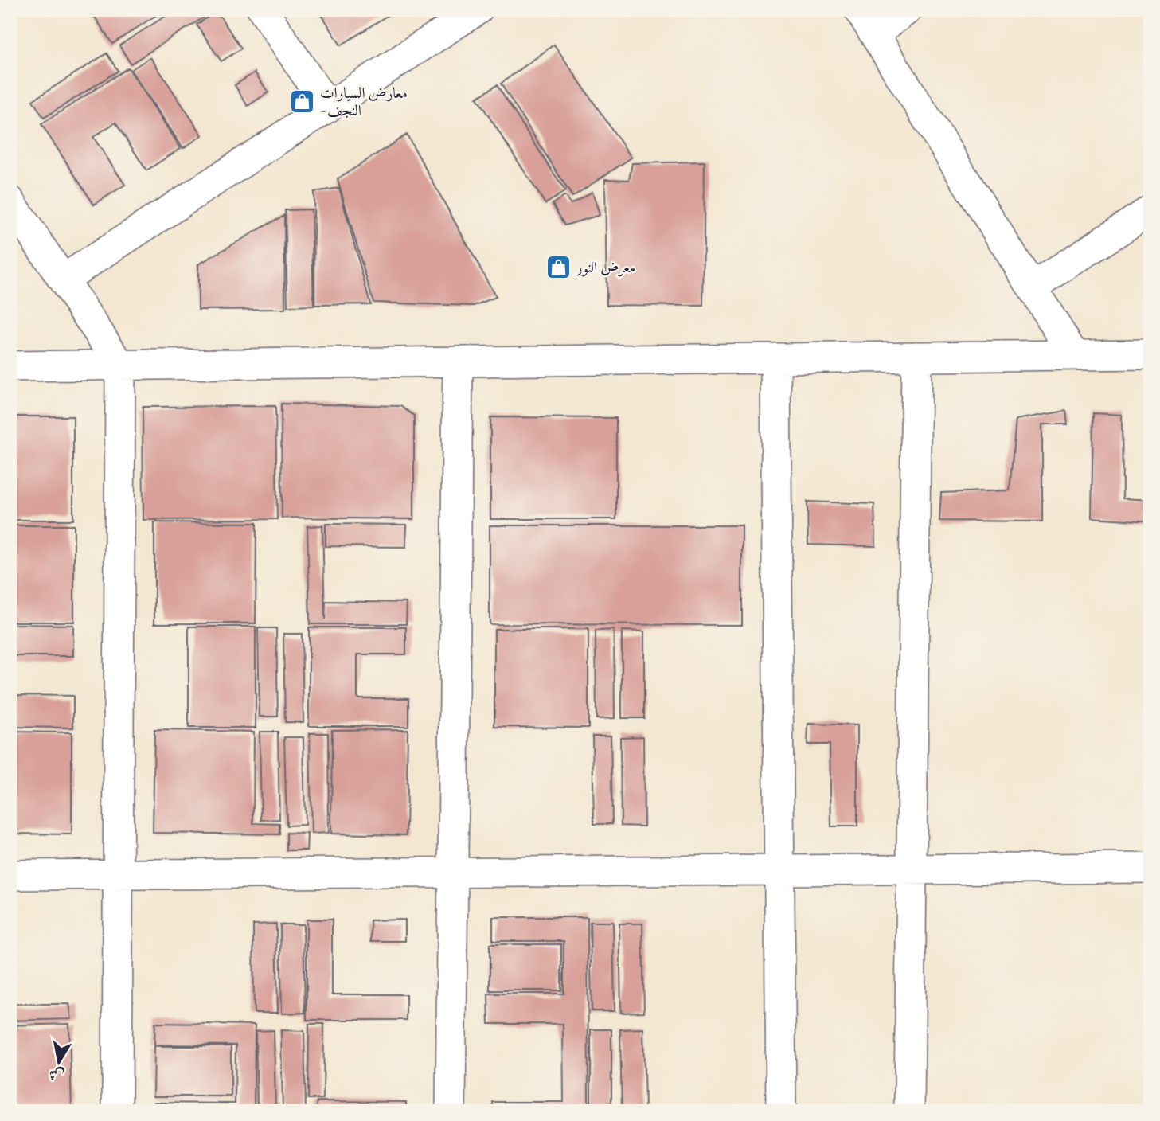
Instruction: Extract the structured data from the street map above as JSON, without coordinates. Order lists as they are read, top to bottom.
{
  "places": {
    "shop": ["معارض السيارات - النجف", "معرض النور"]
  },
  "north": "bottom"
}
